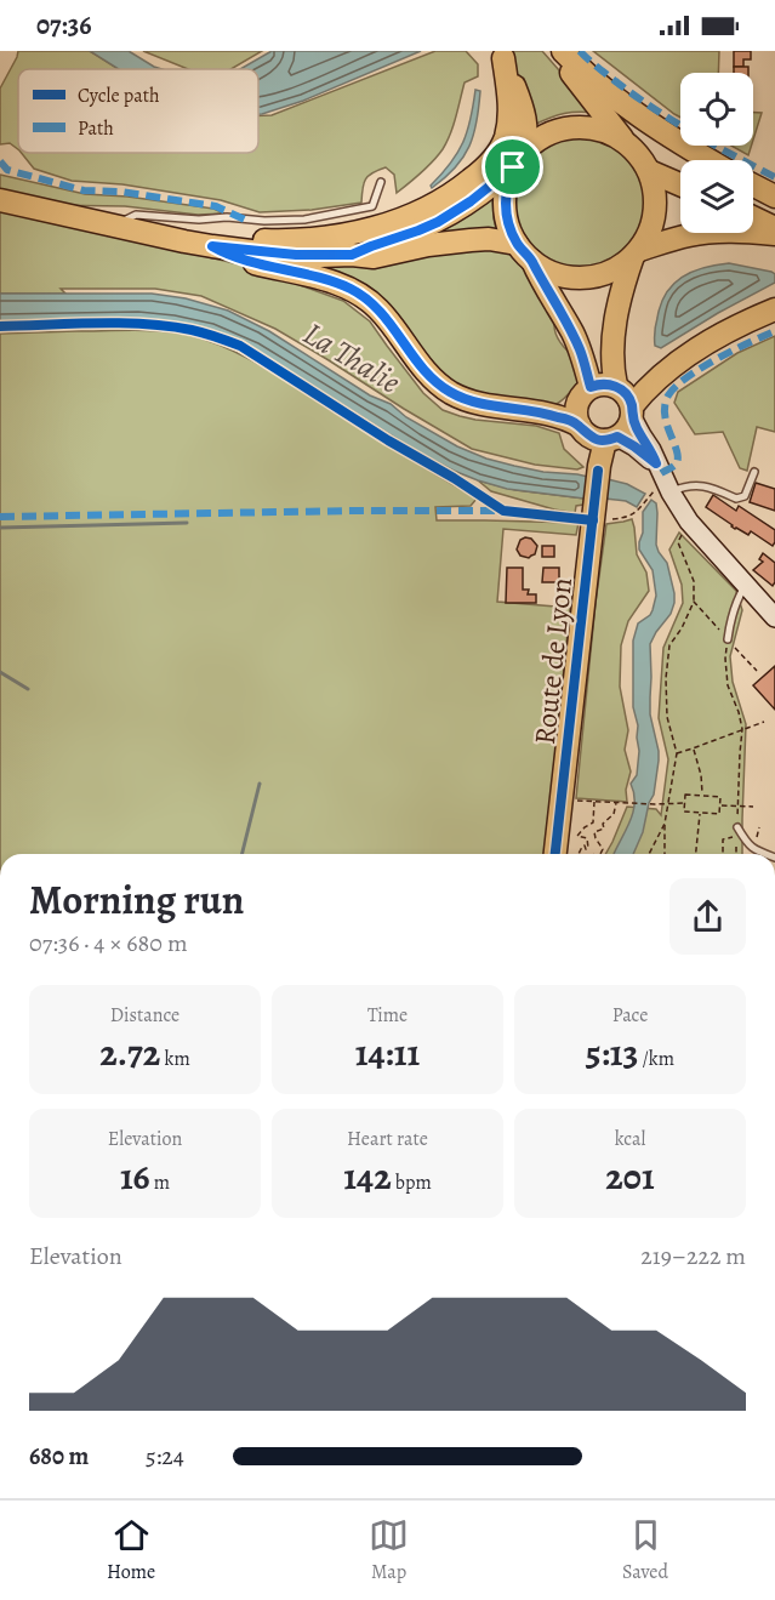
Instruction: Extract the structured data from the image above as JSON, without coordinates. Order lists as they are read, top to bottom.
{
  "streets": {
    "main road": ["Route de Lyon"]
  },
  "water": ["La Thalie"],
  "legend": ["Cycle path", "Path"],
  "page": {
    "status": "07:36",
    "heading": ["Morning run", "07:36 · 4 × 680 m"],
    "stats": [
      ["Distance", "2.72 km"],
      ["Time", "14:11"],
      ["Pace", "5:13 /km"],
      ["Elevation", "16 m"],
      ["Heart rate", "142 bpm"],
      ["kcal", "201"]
    ],
    "chart": ["Elevation", "219–222 m"],
    "list": [
      {
        "name": "680 m",
        "note": "5:24"
      }
    ],
    "tabs": ["Home", "Map", "Saved"]
  }
}
